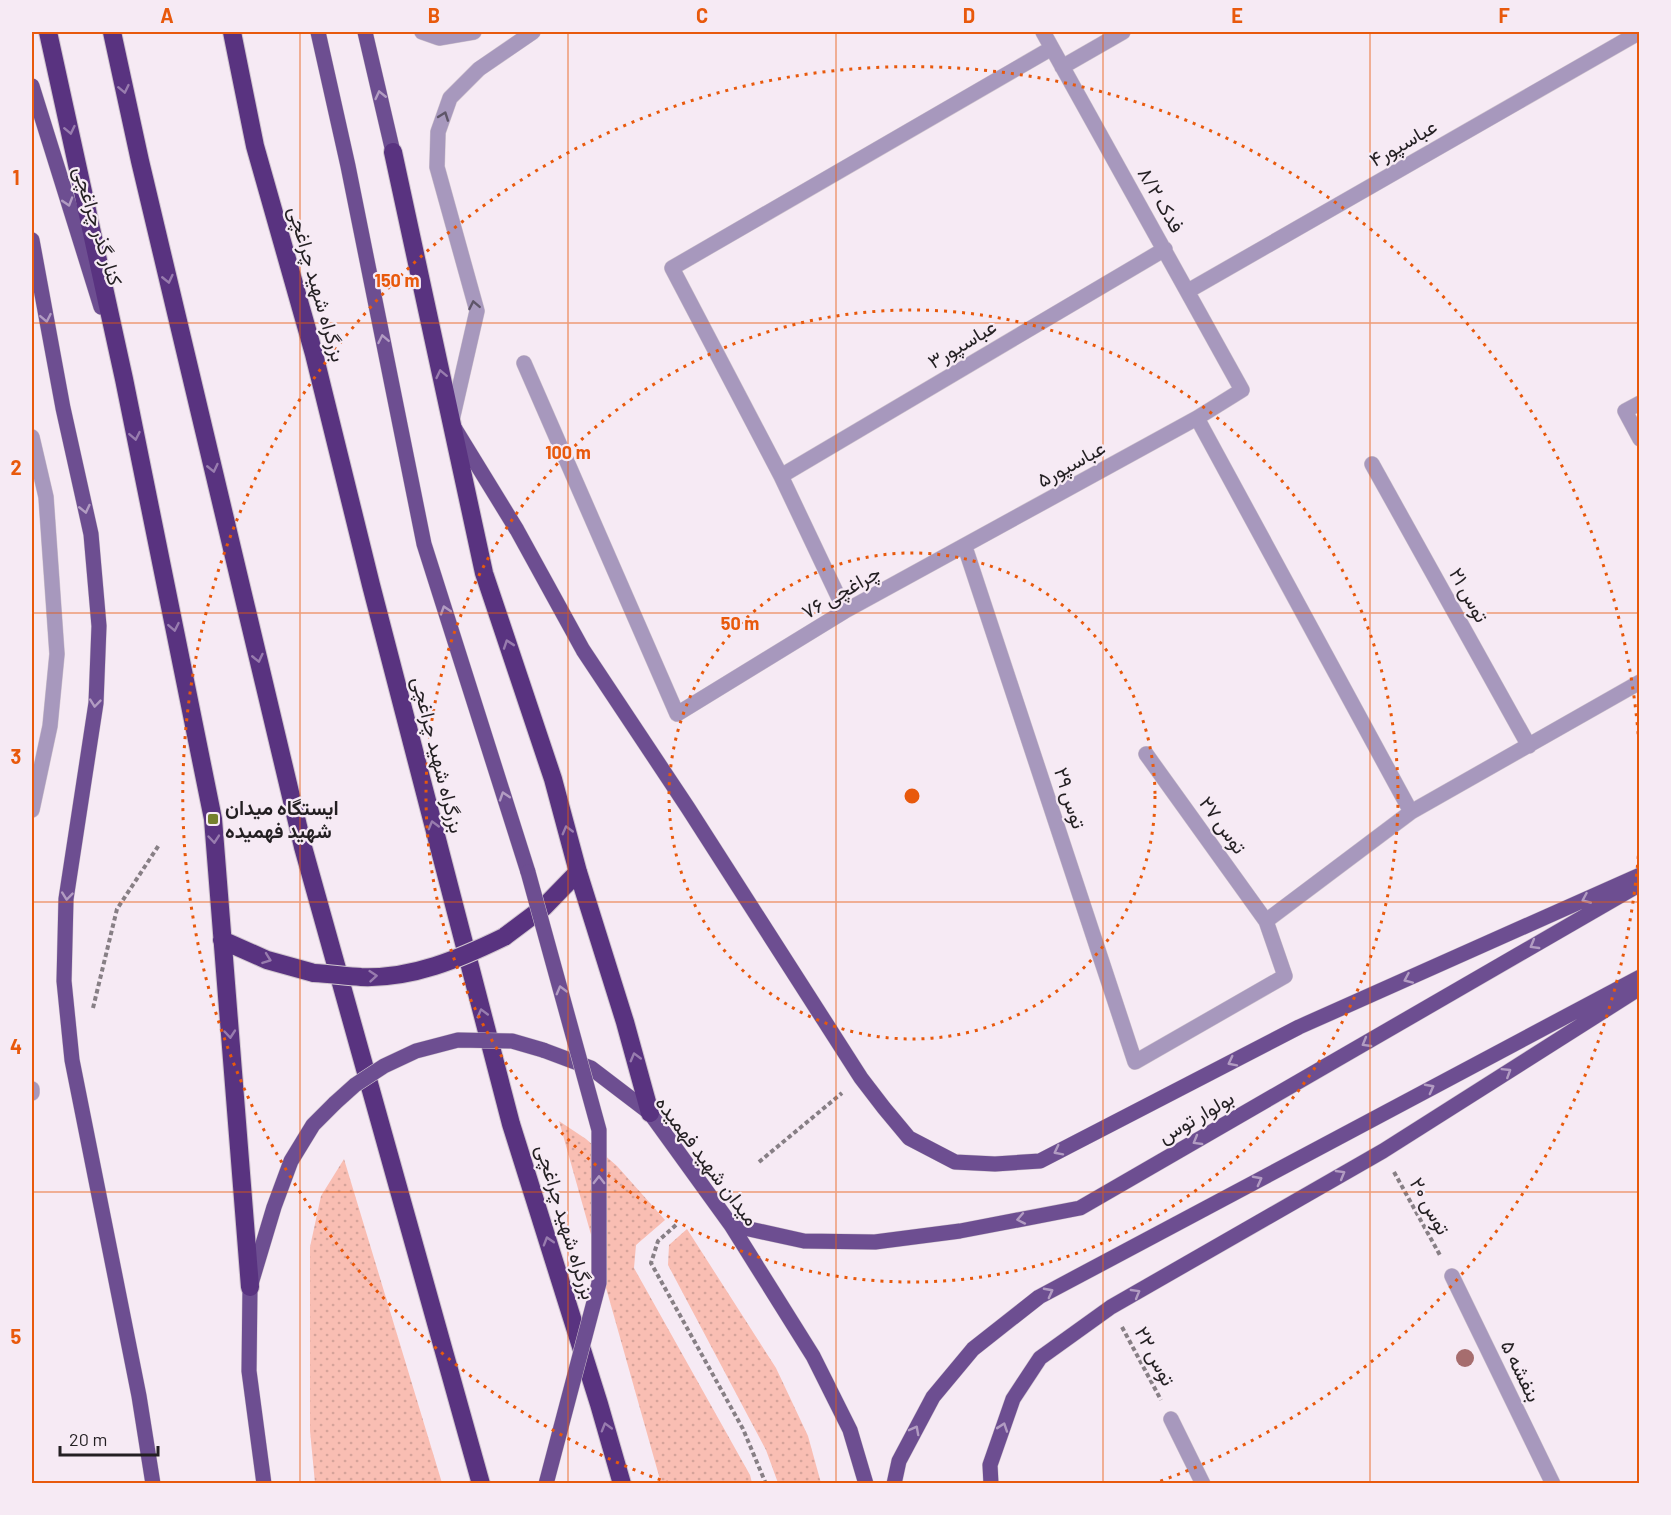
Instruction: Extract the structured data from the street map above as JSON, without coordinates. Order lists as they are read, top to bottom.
{
  "streets": {
    "highway": ["بزرگراه شهید چراغچی"],
    "main road": ["کنار گذر چراغچی", "بولوار توس", "میدان شهید فهمیده"],
    "street": [
      "عباسپور۴",
      "فدک ۸/۲",
      "عباسپور۳",
      "عباسپور۵",
      "چراغچی ۷۶",
      "توس ۲۱",
      "توس ۲۹",
      "توس ۲۷",
      "بنفشه ۵"
    ],
    "path": ["توس ۲۰", "توس ۲۲"]
  },
  "crossings": [
    ["عباسپور۴", "فدک ۸/۲"],
    ["فدک ۸/۲", "عباسپور۳"],
    ["فدک ۸/۲", "عباسپور۵"],
    ["عباسپور۵", "چراغچی ۷۶"],
    ["عباسپور۵", "توس ۲۹"],
    ["چراغچی ۷۶", "توس ۲۹"],
    ["توس ۲۹", "توس ۲۷"],
    ["بولوار توس", "میدان شهید فهمیده"],
    ["توس ۲۰", "بنفشه ۵"]
  ],
  "places": {
    "transit": ["ایستگاه میدان شهید فهمیده"]
  },
  "scale_bar": "20 m",
  "grid": {
    "columns": [
      "A",
      "B",
      "C",
      "D",
      "E",
      "F"
    ],
    "rows": [
      "1",
      "2",
      "3",
      "4",
      "5"
    ]
  },
  "rings": ["150 m", "100 m", "50 m"]
}
